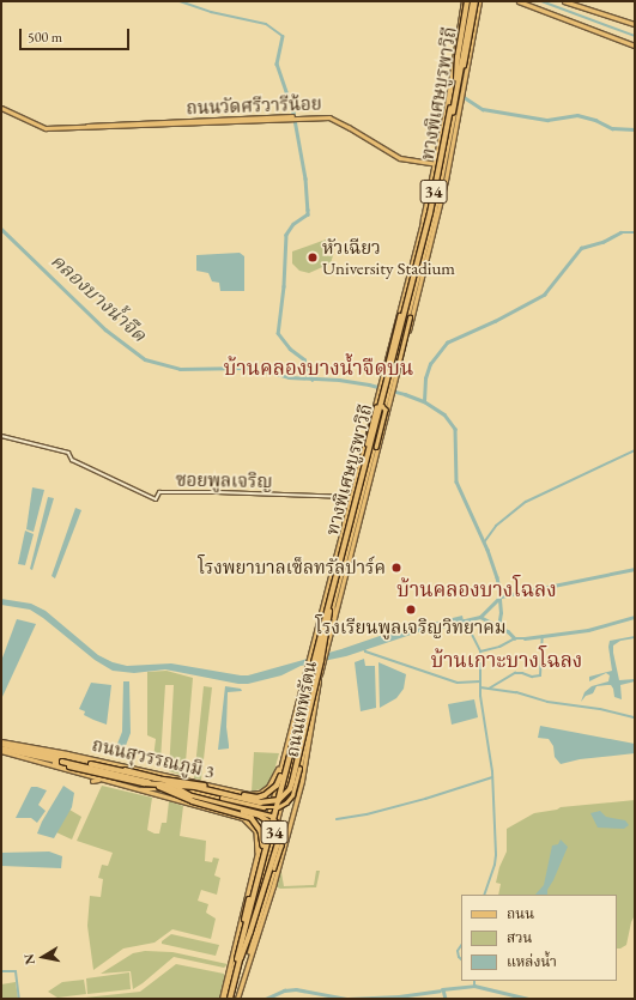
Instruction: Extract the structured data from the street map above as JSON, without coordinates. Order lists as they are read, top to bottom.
{
  "streets": {
    "highway": ["ทางพิเศษบูรพาวิถี", "34", "ถนนเทพรัตน"],
    "main road": ["ถนนวัดศรีวารีน้อย", "ถนนสุวรรณภูมิ 3"],
    "street": ["ซอยพูลเจริญ"]
  },
  "crossings": [
    ["ทางพิเศษบูรพาวิถี", "ถนนเทพรัตน"],
    ["ถนนวัดศรีวารีน้อย", "ถนนเทพรัตน"],
    ["ซอยพูลเจริญ", "ถนนเทพรัตน"]
  ],
  "districts": ["บ้านคลองบางน้ำจืดบน", "บ้านคลองบางโฉลง", "บ้านเกาะบางโฉลง"],
  "water": ["คลองบางน้ำจืด"],
  "places": ["หัวเฉียว University Stadium", "โรงพยาบาลเซ็ลทรัลปาร์ค", "โรงเรียนพูลเจริญวิทยาคม"],
  "legend": ["ถนน", "สวน", "แหล่งน้ำ"],
  "scale_bar": "500 m",
  "north": "left"
}
